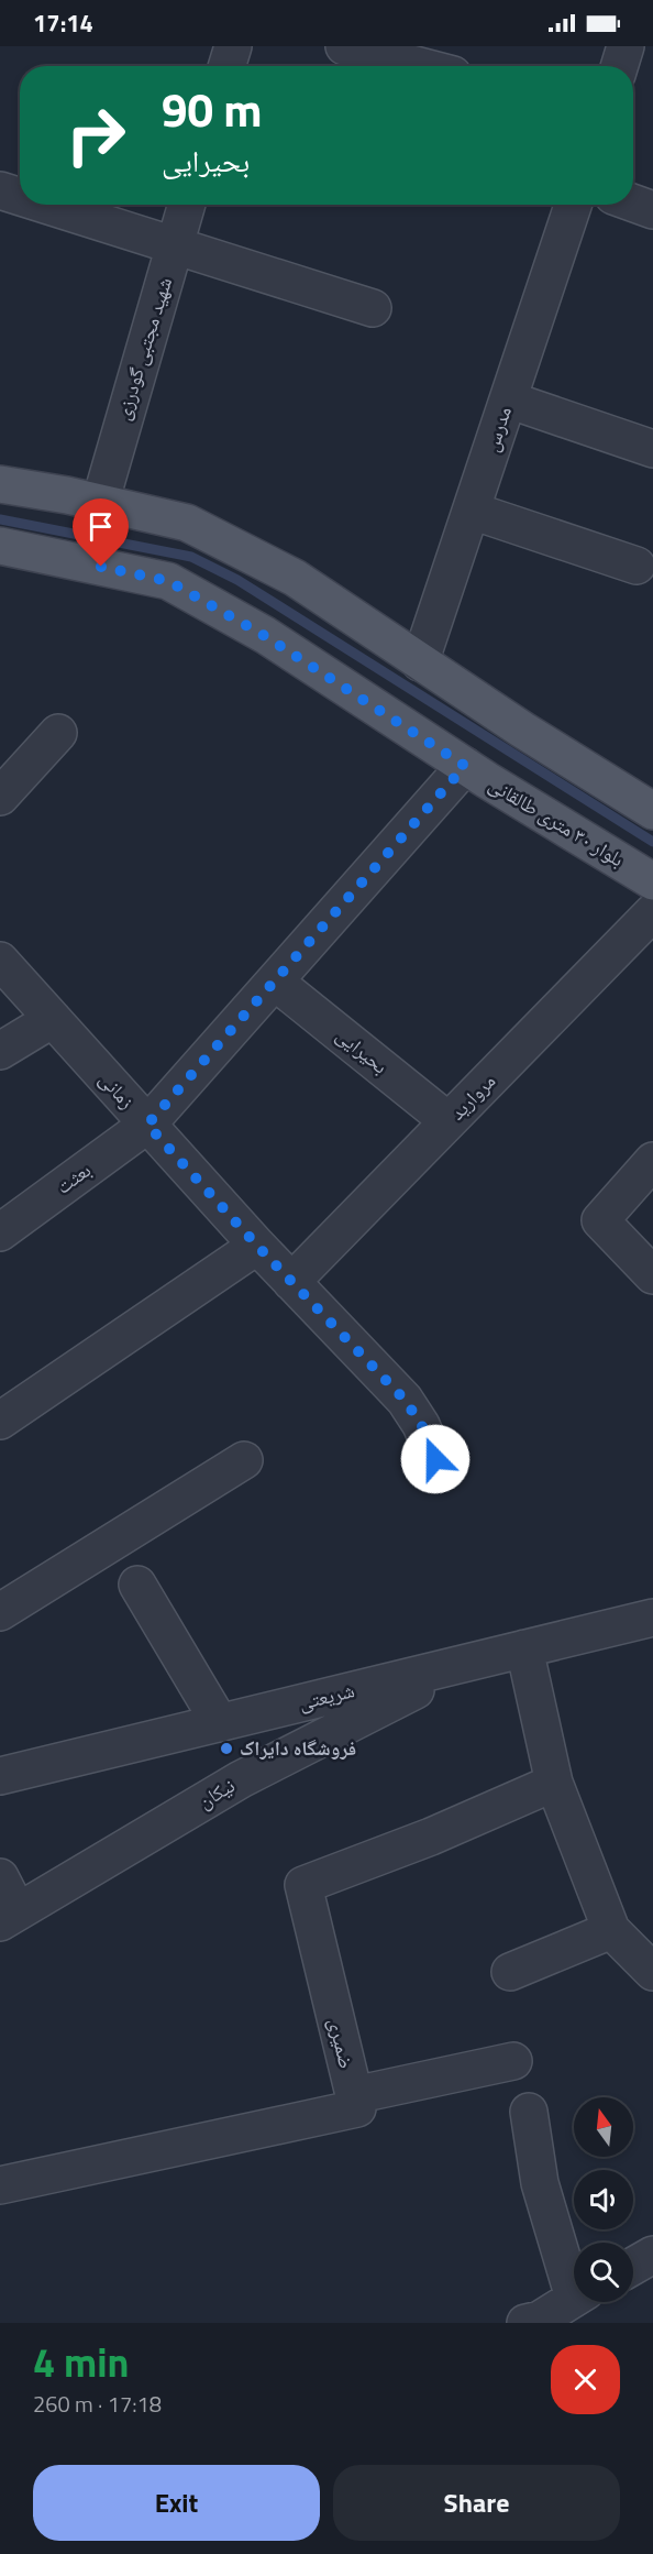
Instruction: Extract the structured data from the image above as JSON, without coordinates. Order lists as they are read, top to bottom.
{
  "streets": {
    "main road": ["بلوار ۳۰ متری طالقانی"],
    "street": [
      "شهید مجتبی گودرزی",
      "مدرس",
      "بحیرایی",
      "زمانی",
      "مروارید",
      "بعثت",
      "شریعتی",
      "نیکان",
      "ضمیری"
    ]
  },
  "crossings": [
    ["بحیرایی", "مروارید"],
    ["زمانی", "مروارید"],
    ["زمانی", "بعثت"],
    ["شریعتی", "نیکان"]
  ],
  "places": ["فروشگاه دایراک"],
  "north": "top",
  "page": {
    "status": "17:14",
    "turn": ["90 m", "بحیرایی"],
    "heading": ["4 min", "260 m · 17:18"],
    "buttons": ["Exit", "Share"]
  }
}
